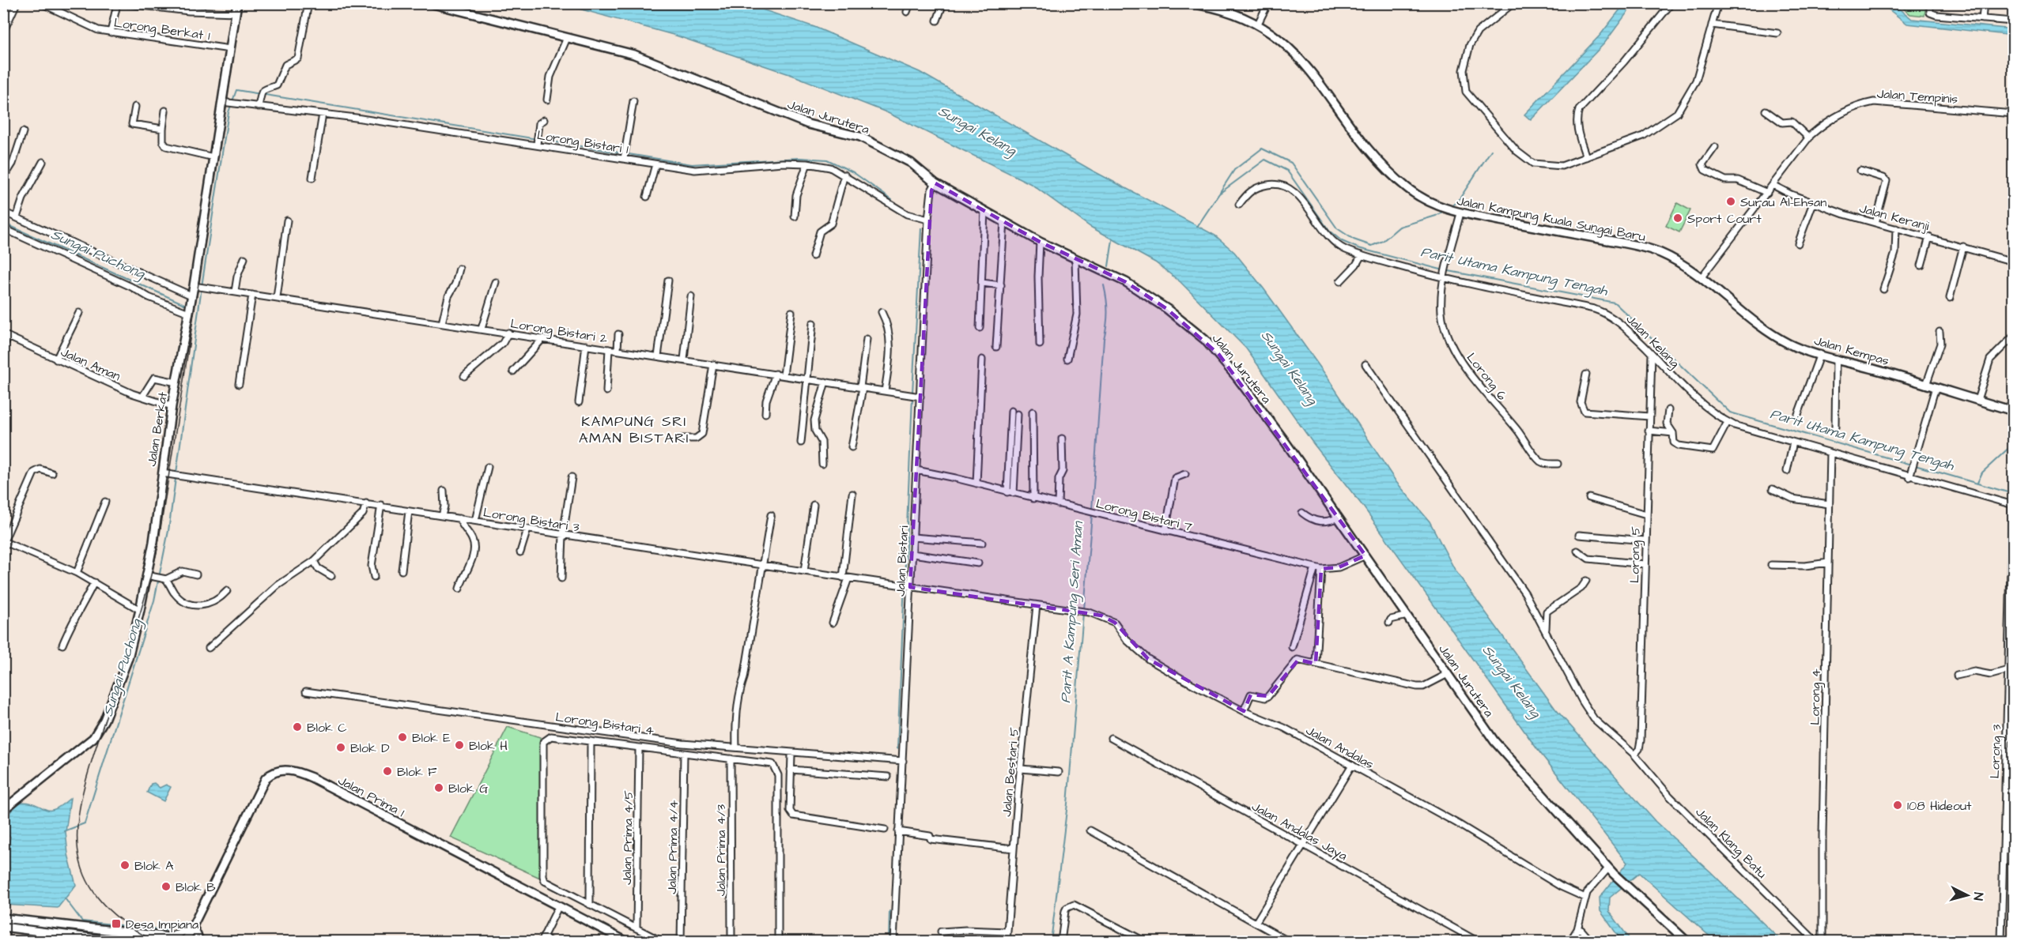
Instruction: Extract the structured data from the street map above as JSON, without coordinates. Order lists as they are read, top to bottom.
{
  "streets": {
    "street": [
      "Lorong Berkat 1",
      "Jalan Tempinis",
      "Jalan Jurutera",
      "Lorong Bistari 1",
      "Jalan Keranji",
      "Jalan Kampung Kuala Sungai Baru",
      "Lorong Bistari 2",
      "Jalan Kelang",
      "Jalan Kempas",
      "Jalan Aman",
      "Lorong 6",
      "Jalan Berkat",
      "Lorong Bistari 7",
      "Lorong Bistari 3",
      "Lorong 5",
      "Jalan Bistari",
      "Lorong 4",
      "Lorong Bistari 4",
      "Jalan Andalas",
      "Lorong 3",
      "Jalan Bestari 5",
      "Jalan Prima 1",
      "Jalan Andalas Jaya",
      "Jalan Prima 4/5",
      "Jalan Klang Batu",
      "Jalan Prima 4/4",
      "Jalan Prima 4/3"
    ]
  },
  "crossings": [
    ["Lorong Berkat 1", "Jalan Berkat"],
    ["Jalan Tempinis", "Jalan Keranji"],
    ["Jalan Tempinis", "Jalan Kampung Kuala Sungai Baru"],
    ["Jalan Tempinis", "Jalan Kempas"],
    ["Jalan Jurutera", "Jalan Bistari"],
    ["Lorong Bistari 1", "Jalan Berkat"],
    ["Lorong Bistari 1", "Jalan Bistari"],
    ["Jalan Kampung Kuala Sungai Baru", "Jalan Kempas"],
    ["Jalan Kampung Kuala Sungai Baru", "Lorong 6"],
    ["Lorong Bistari 2", "Jalan Berkat"],
    ["Lorong Bistari 2", "Jalan Bistari"],
    ["Jalan Kelang", "Lorong 6"],
    ["Jalan Kelang", "Lorong 5"],
    ["Jalan Kelang", "Lorong 4"],
    ["Jalan Kelang", "Lorong 3"],
    ["Jalan Aman", "Jalan Berkat"],
    ["Jalan Berkat", "Lorong Bistari 3"],
    ["Lorong Bistari 7", "Jalan Bistari"],
    ["Lorong Bistari 3", "Jalan Bistari"],
    ["Lorong Bistari 3", "Jalan Andalas"],
    ["Lorong Bistari 3", "Jalan Bestari 5"],
    ["Lorong 5", "Jalan Klang Batu"],
    ["Jalan Bistari", "Lorong Bistari 4"],
    ["Jalan Andalas", "Jalan Bestari 5"]
  ],
  "districts": ["KAMPUNG SRI AMAN BISTARI"],
  "water": [
    "Sungai Kelang",
    "Sungai Puchong",
    "Parit Utama Kampung Tengah",
    "Parit A Kampung Seri Aman"
  ],
  "places": {
    "other": [
      "Surau Al-Ehsan",
      "Sport Court",
      "Blok C",
      "Blok E",
      "Blok H",
      "Blok D",
      "Blok F",
      "Blok G",
      "108 Hideout",
      "Blok A",
      "Blok B"
    ],
    "transit": ["Desa Impiana"]
  },
  "north": "right"
}
